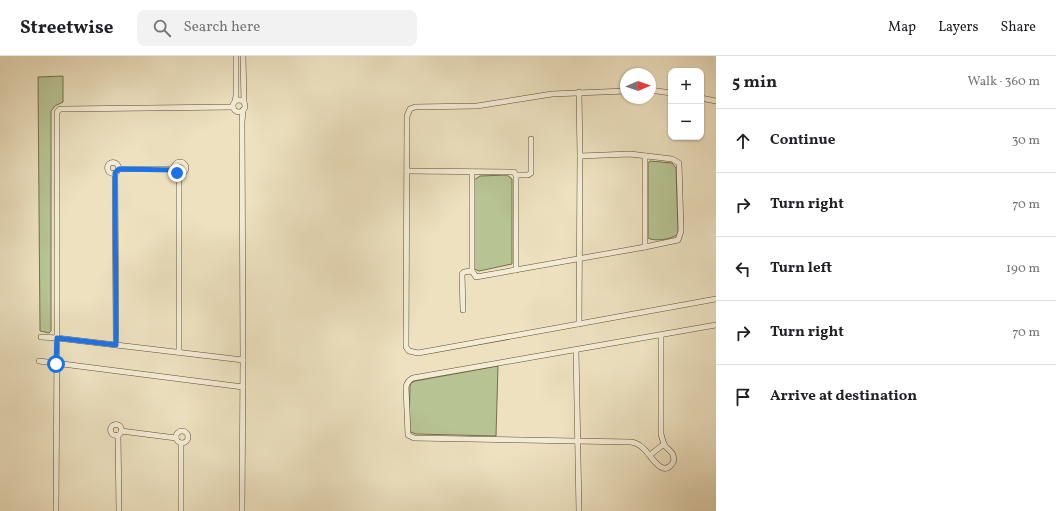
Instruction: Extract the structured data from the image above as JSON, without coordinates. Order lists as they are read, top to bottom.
{
  "north": "right",
  "page": {
    "header": "Streetwise",
    "search": "Search here",
    "nav": ["Map", "Layers", "Share"],
    "heading": ["5 min", "Walk · 360 m"],
    "map_buttons": ["+", "−"],
    "list": [
      ["Continue", "30 m"],
      ["Turn right", "70 m"],
      ["Turn left", "190 m"],
      ["Turn right", "70 m"],
      "Arrive at destination"
    ]
  }
}
